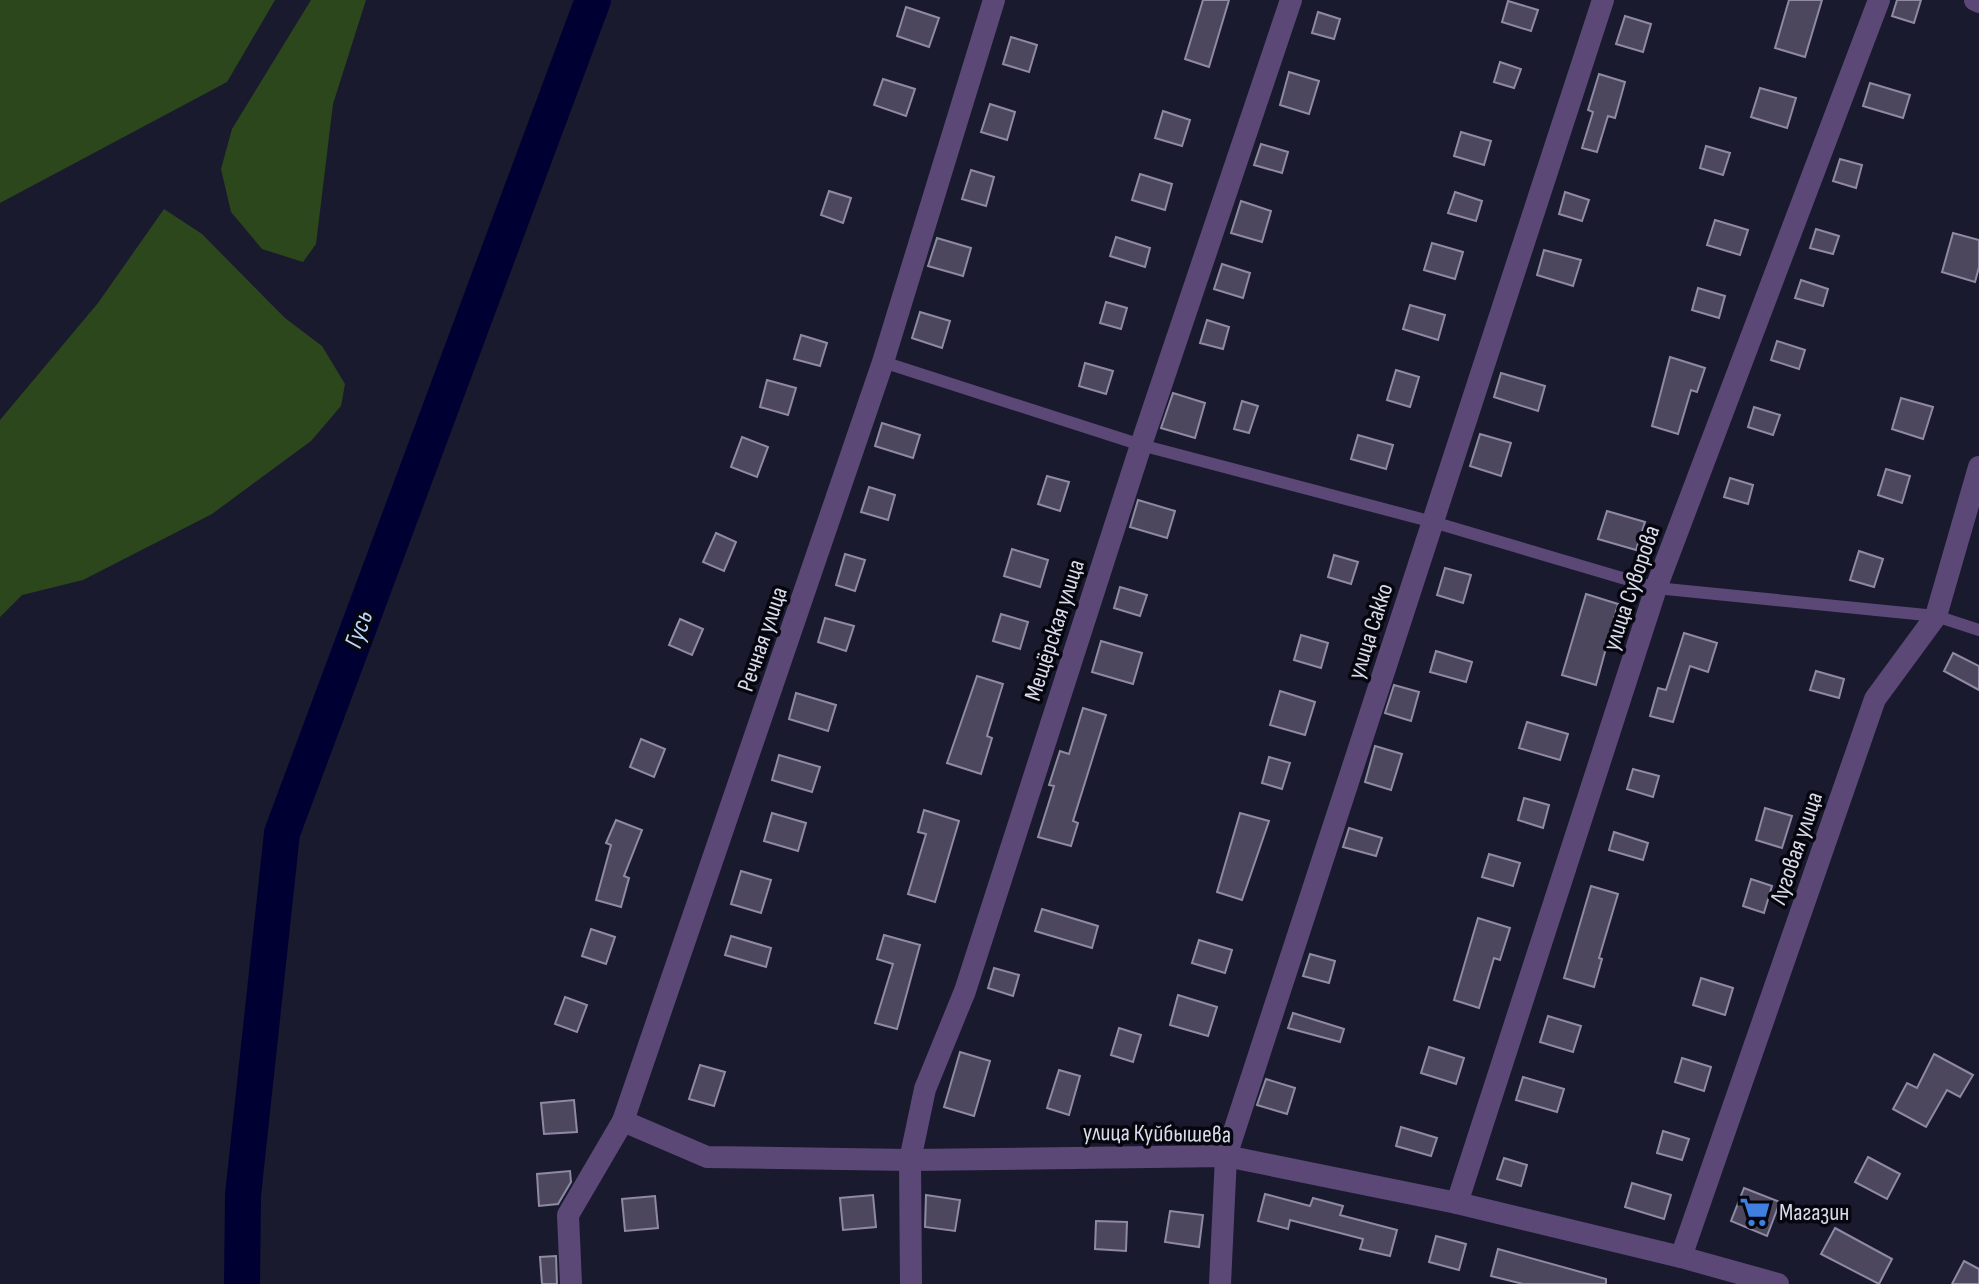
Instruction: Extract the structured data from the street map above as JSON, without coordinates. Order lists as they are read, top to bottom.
{
  "streets": {
    "street": [
      "улица Суворова",
      "Мещёрская улица",
      "улица Сакко",
      "Речная улица",
      "Луговая улица",
      "улица Куйбышева"
    ]
  },
  "crossings": [
    ["улица Суворова", "улица Куйбышева"],
    ["Мещёрская улица", "улица Куйбышева"],
    ["улица Сакко", "улица Куйбышева"],
    ["Речная улица", "улица Куйбышева"],
    ["Луговая улица", "улица Куйбышева"]
  ],
  "water": ["Гусь"],
  "places": {
    "supermarket": ["Магазин"]
  }
}
